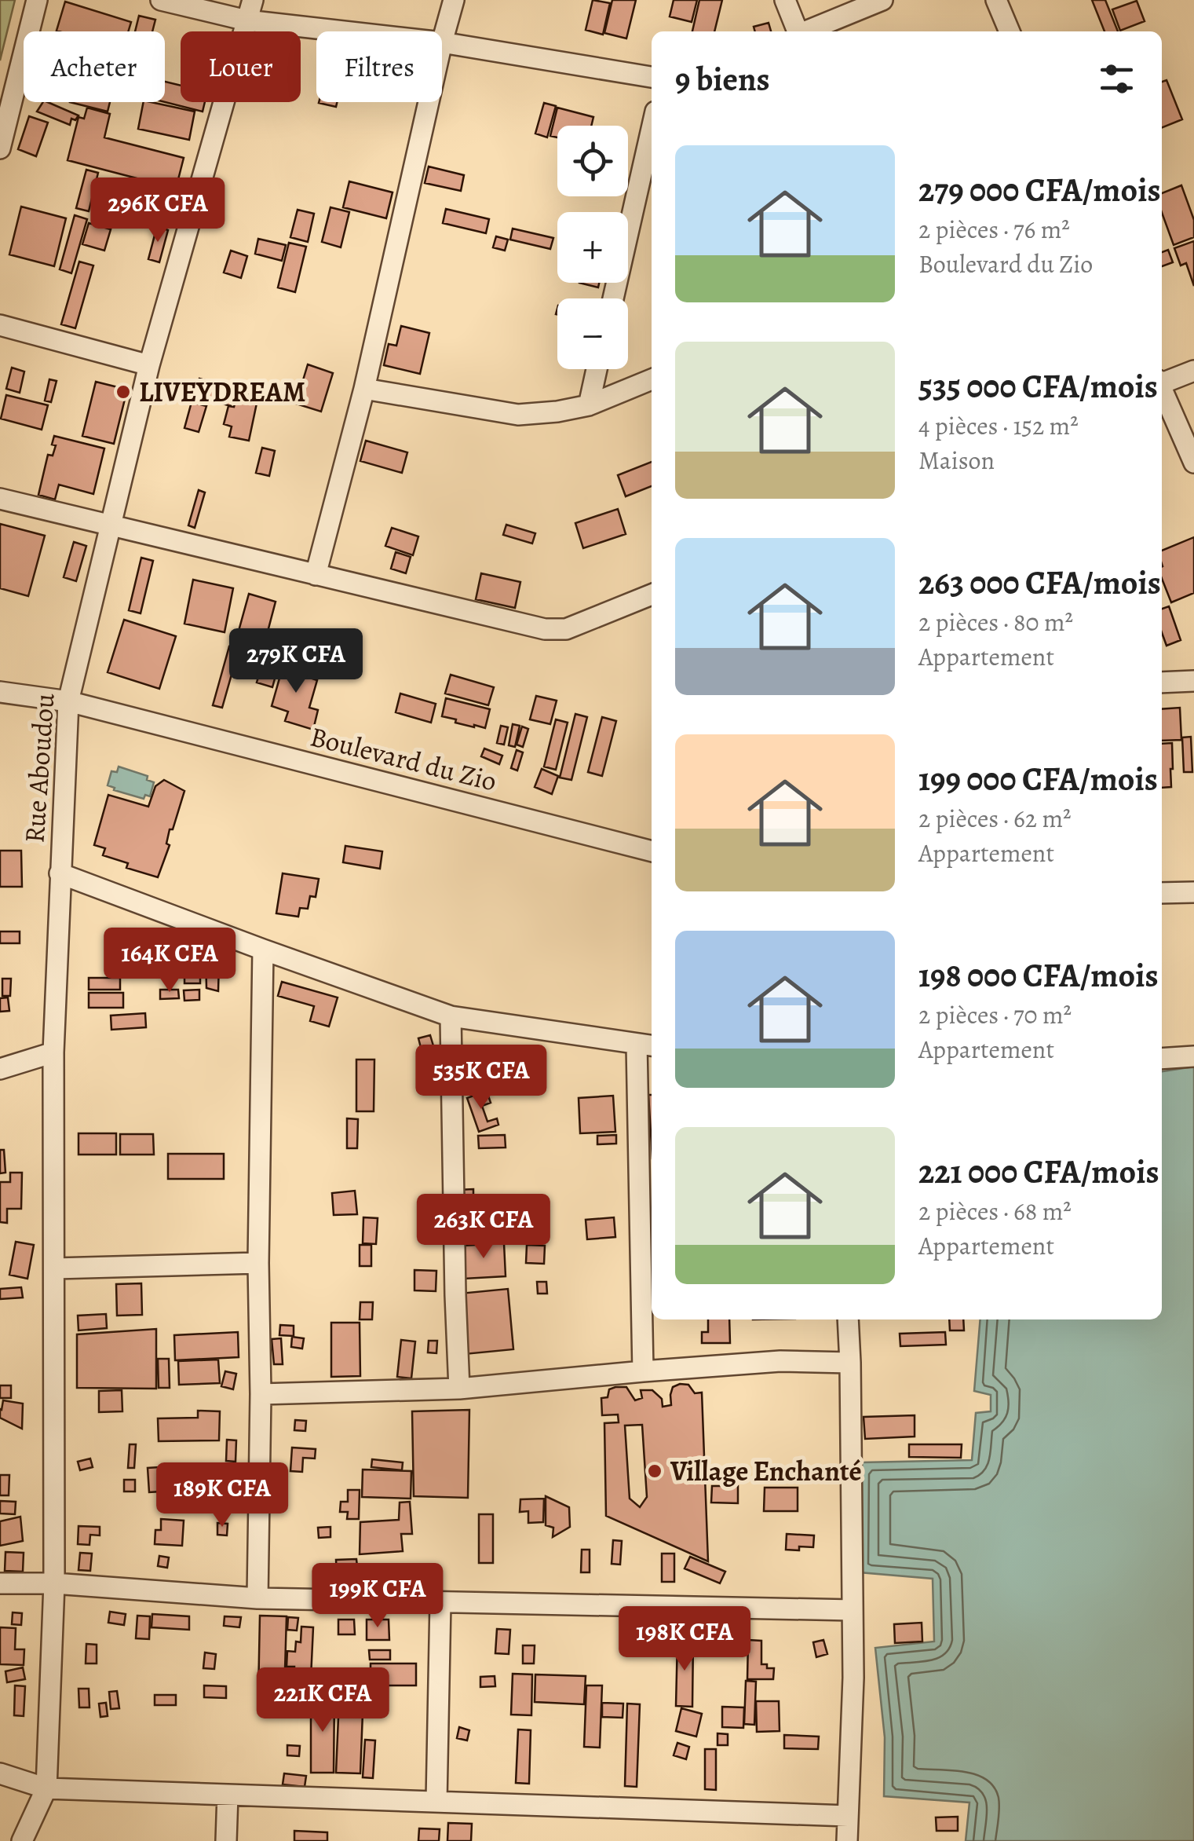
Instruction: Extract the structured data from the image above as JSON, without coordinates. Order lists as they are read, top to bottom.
{
  "streets": {
    "street": ["Boulevard du Zio", "Rue Aboudou"]
  },
  "crossings": [
    ["Boulevard du Zio", "Rue Aboudou"]
  ],
  "places": ["LIVEYDREAM", "Village Enchanté"],
  "page": {
    "chip": ["Acheter", "Louer", "Filtres"],
    "heading": "9 biens",
    "map_buttons": ["+", "−"],
    "list": [
      {
        "name": "279 000 CFA/mois",
        "note": "2 pièces · 76 m² · Boulevard du Zio"
      },
      {
        "name": "535 000 CFA/mois",
        "note": "4 pièces · 152 m² · Maison"
      },
      {
        "name": "263 000 CFA/mois",
        "note": "2 pièces · 80 m² · Appartement"
      },
      {
        "name": "199 000 CFA/mois",
        "note": "2 pièces · 62 m² · Appartement"
      },
      {
        "name": "198 000 CFA/mois",
        "note": "2 pièces · 70 m² · Appartement"
      },
      {
        "name": "221 000 CFA/mois",
        "note": "2 pièces · 68 m² · Appartement"
      }
    ],
    "price": [
      "296K CFA",
      "279K CFA",
      "164K CFA",
      "535K CFA",
      "263K CFA",
      "189K CFA",
      "199K CFA",
      "198K CFA",
      "221K CFA"
    ]
  }
}
